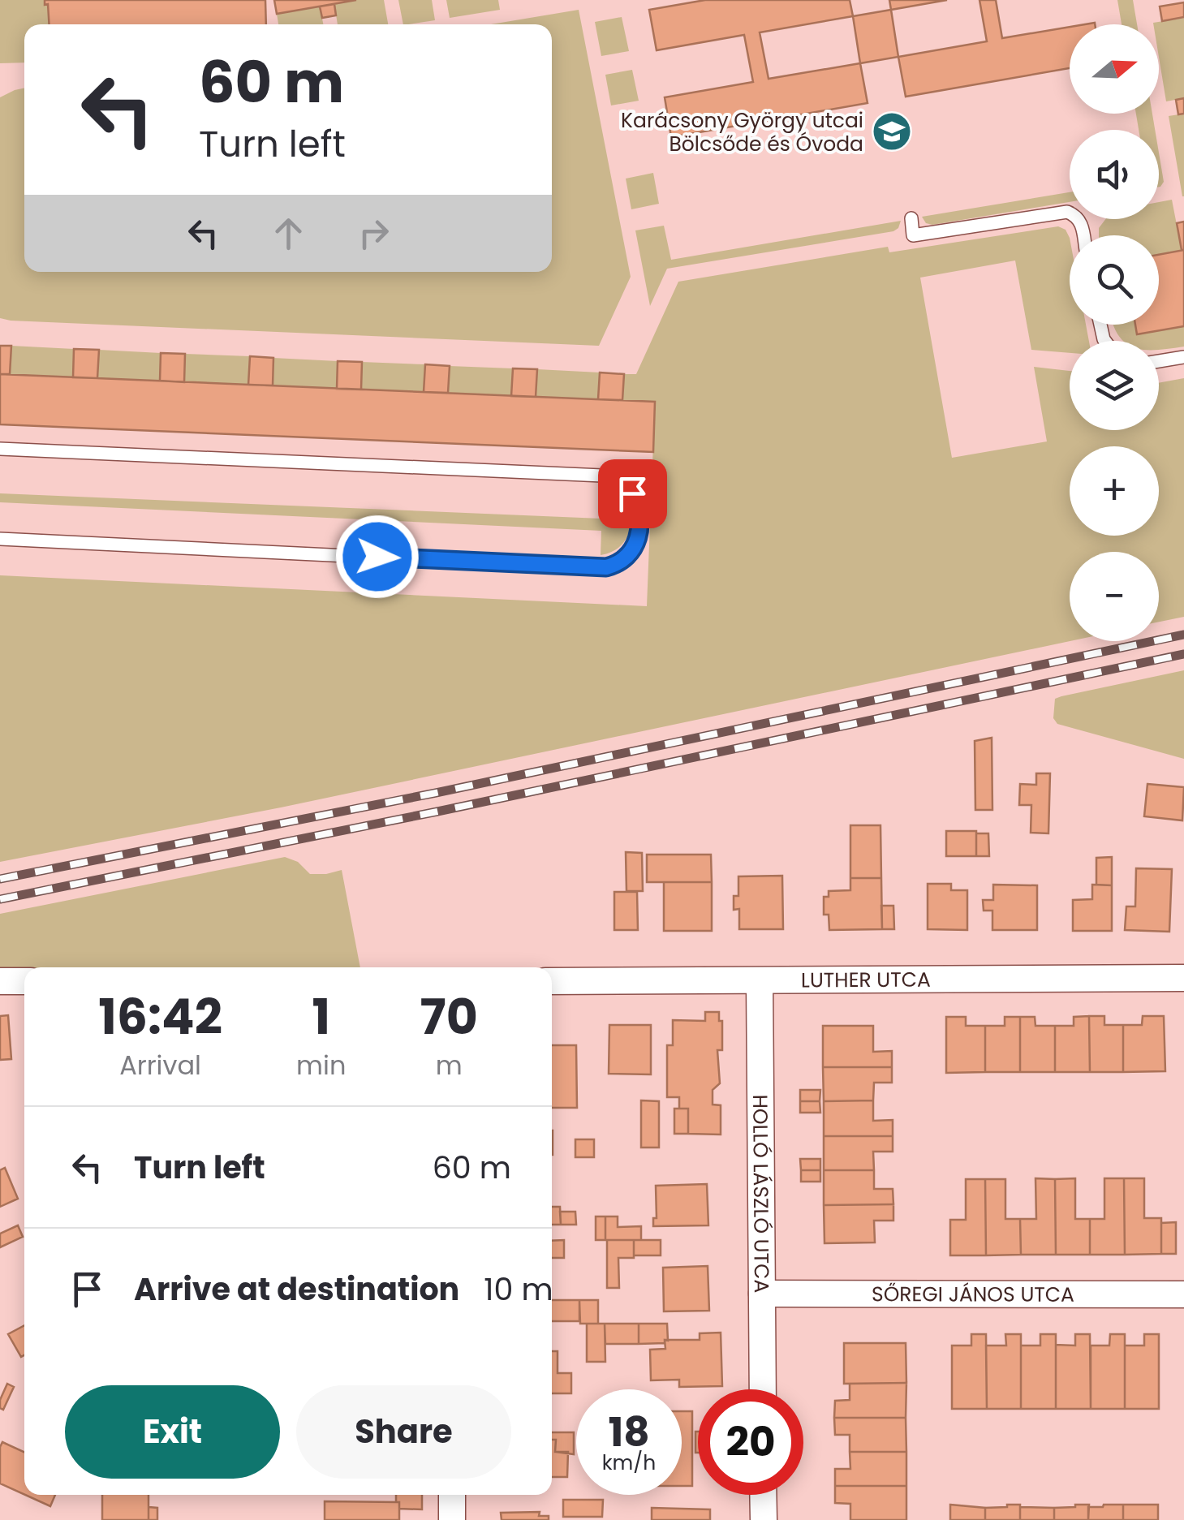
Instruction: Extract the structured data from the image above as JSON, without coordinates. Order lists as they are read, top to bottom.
{
  "streets": {
    "street": ["LUTHER UTCA", "HOLLÓ LÁSZLÓ UTCA", "SŐREGI JÁNOS UTCA"]
  },
  "crossings": [
    ["LUTHER UTCA", "HOLLÓ LÁSZLÓ UTCA"],
    ["HOLLÓ LÁSZLÓ UTCA", "SŐREGI JÁNOS UTCA"]
  ],
  "places": {
    "school or university": ["Karácsony György utcai Bölcsőde és Óvoda"]
  },
  "north": "right",
  "page": {
    "map_buttons": ["+", "−"],
    "turn": ["60 m", "Turn left"],
    "eta": [
      "16:42",
      "Arrival",
      "1",
      "min",
      "70",
      "m"
    ],
    "list": [
      {
        "name": "Turn left",
        "value": "60 m"
      },
      {
        "name": "Arrive at destination",
        "value": "10 m"
      }
    ],
    "buttons": ["Exit", "Share"],
    "speed": "18 km/h",
    "limit": "20"
  }
}
